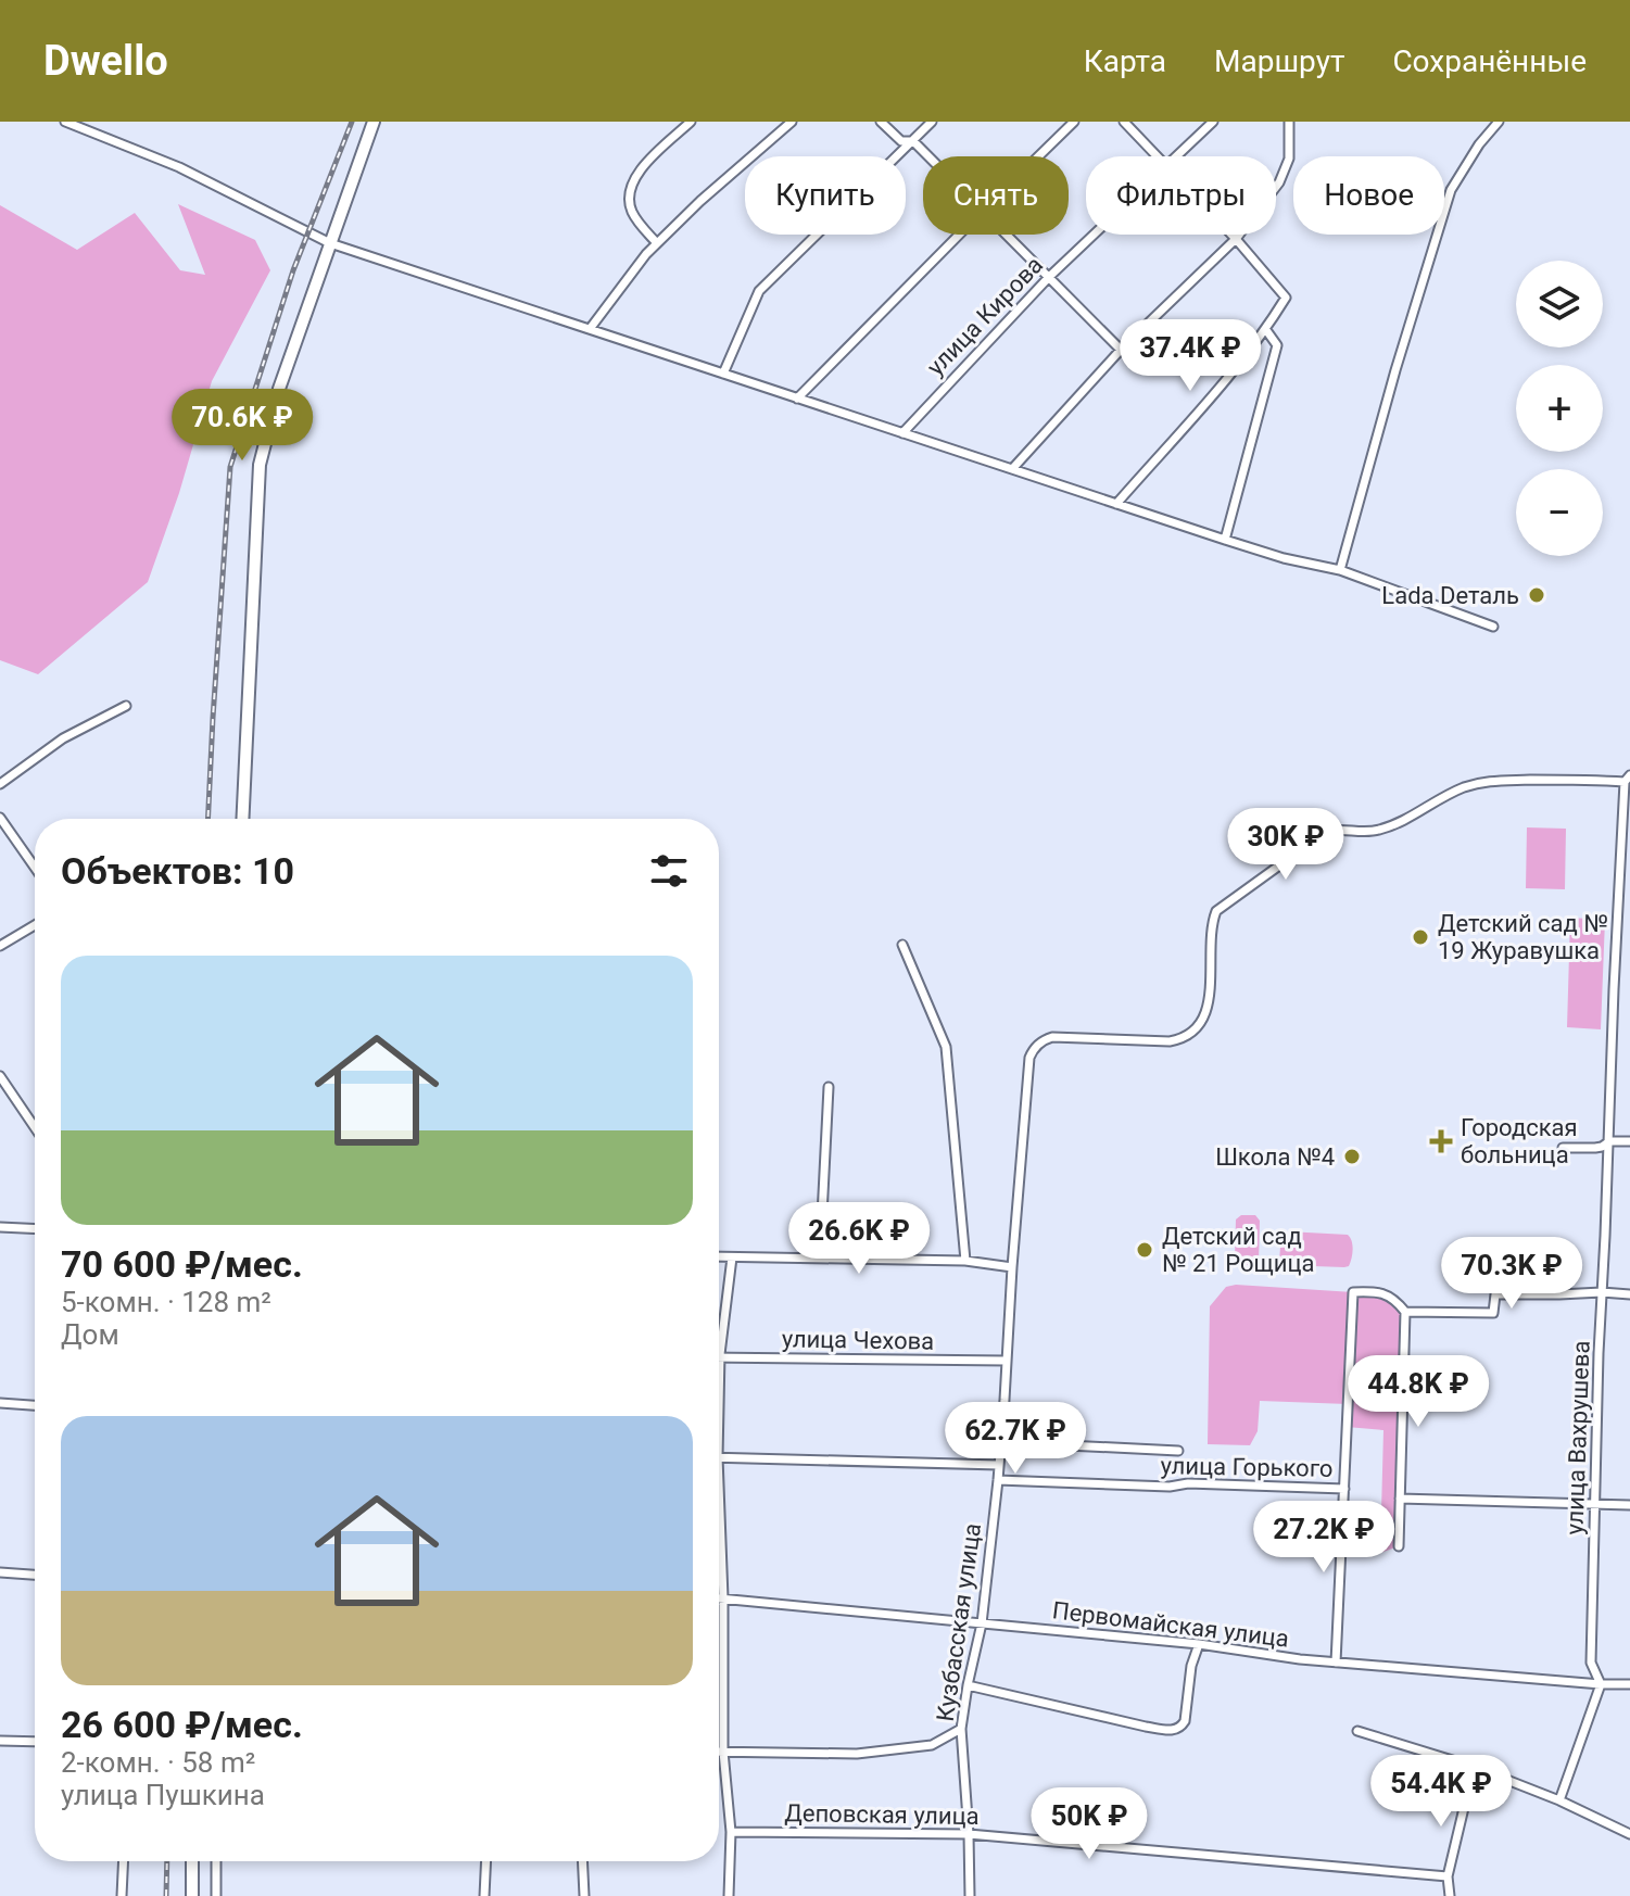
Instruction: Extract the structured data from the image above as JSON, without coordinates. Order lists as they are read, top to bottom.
{
  "streets": {
    "street": [
      "улица Кирова",
      "улица Чехова",
      "улица Вахрушева",
      "улица Горького",
      "Кузбасская улица",
      "Первомайская улица",
      "Деповская улица"
    ]
  },
  "crossings": [
    ["улица Чехова", "Кузбасская улица"],
    ["улица Вахрушева", "Кузбасская улица"],
    ["улица Вахрушева", "Первомайская улица"],
    ["улица Горького", "Кузбасская улица"],
    ["Кузбасская улица", "Первомайская улица"],
    ["Кузбасская улица", "Деповская улица"]
  ],
  "places": {
    "other": [
      "Lada Dеталь",
      "Детский сад № 19 Журавушка",
      "Школа №4",
      "Детский сад № 21 Рощица"
    ],
    "health": ["Городская больница"]
  },
  "page": {
    "header": "Dwello",
    "nav": ["Карта", "Маршрут", "Сохранённые"],
    "chip": [
      "Купить",
      "Снять",
      "Фильтры",
      "Новое"
    ],
    "map_buttons": ["+", "−"],
    "price": [
      "37.4K ₽",
      "70.6K ₽",
      "30K ₽",
      "26.6K ₽",
      "70.3K ₽",
      "44.8K ₽",
      "62.7K ₽",
      "27.2K ₽",
      "54.4K ₽",
      "50K ₽"
    ],
    "heading": "Объектов: 10",
    "list": [
      {
        "name": "70 600 ₽/мес.",
        "note": "5-комн. · 128 m² · Дом"
      },
      {
        "name": "26 600 ₽/мес.",
        "note": "2-комн. · 58 m² · улица Пушкина"
      }
    ]
  }
}
